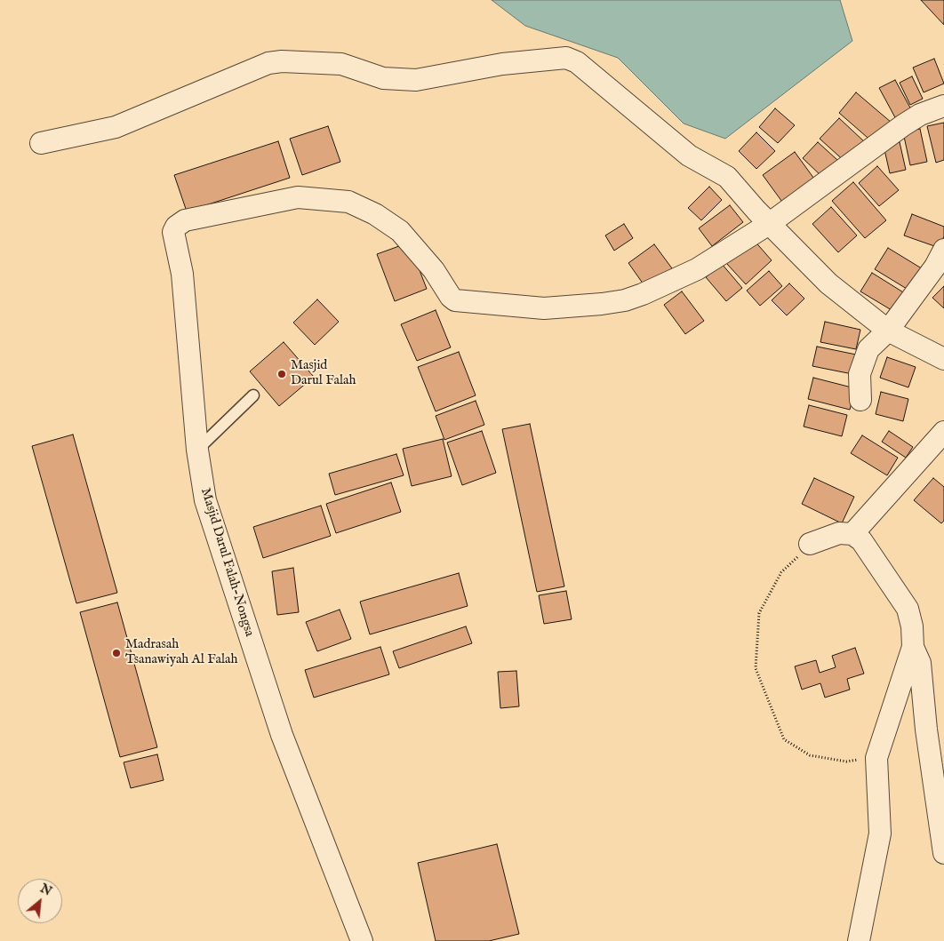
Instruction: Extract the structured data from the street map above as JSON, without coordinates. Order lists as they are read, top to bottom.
{
  "streets": {
    "street": ["Masjid Darul Falah-Nongsa"]
  },
  "places": ["Masjid Darul Falah", "Madrasah Tsanawiyah Al Falah"],
  "north": "top right"
}
